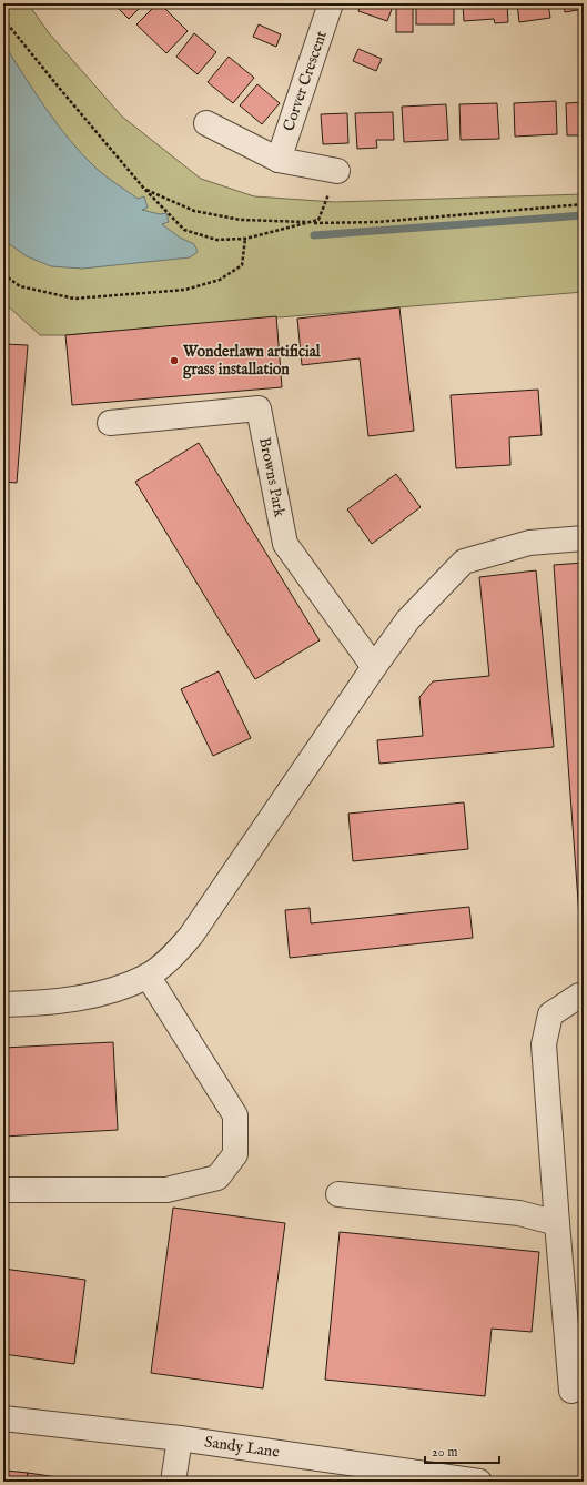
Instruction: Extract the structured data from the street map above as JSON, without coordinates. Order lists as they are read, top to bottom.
{
  "streets": {
    "street": ["Corver Crescent", "Browns Park", "Sandy Lane"]
  },
  "places": ["Wonderlawn artificial grass installation"],
  "scale_bar": "20 m"
}
